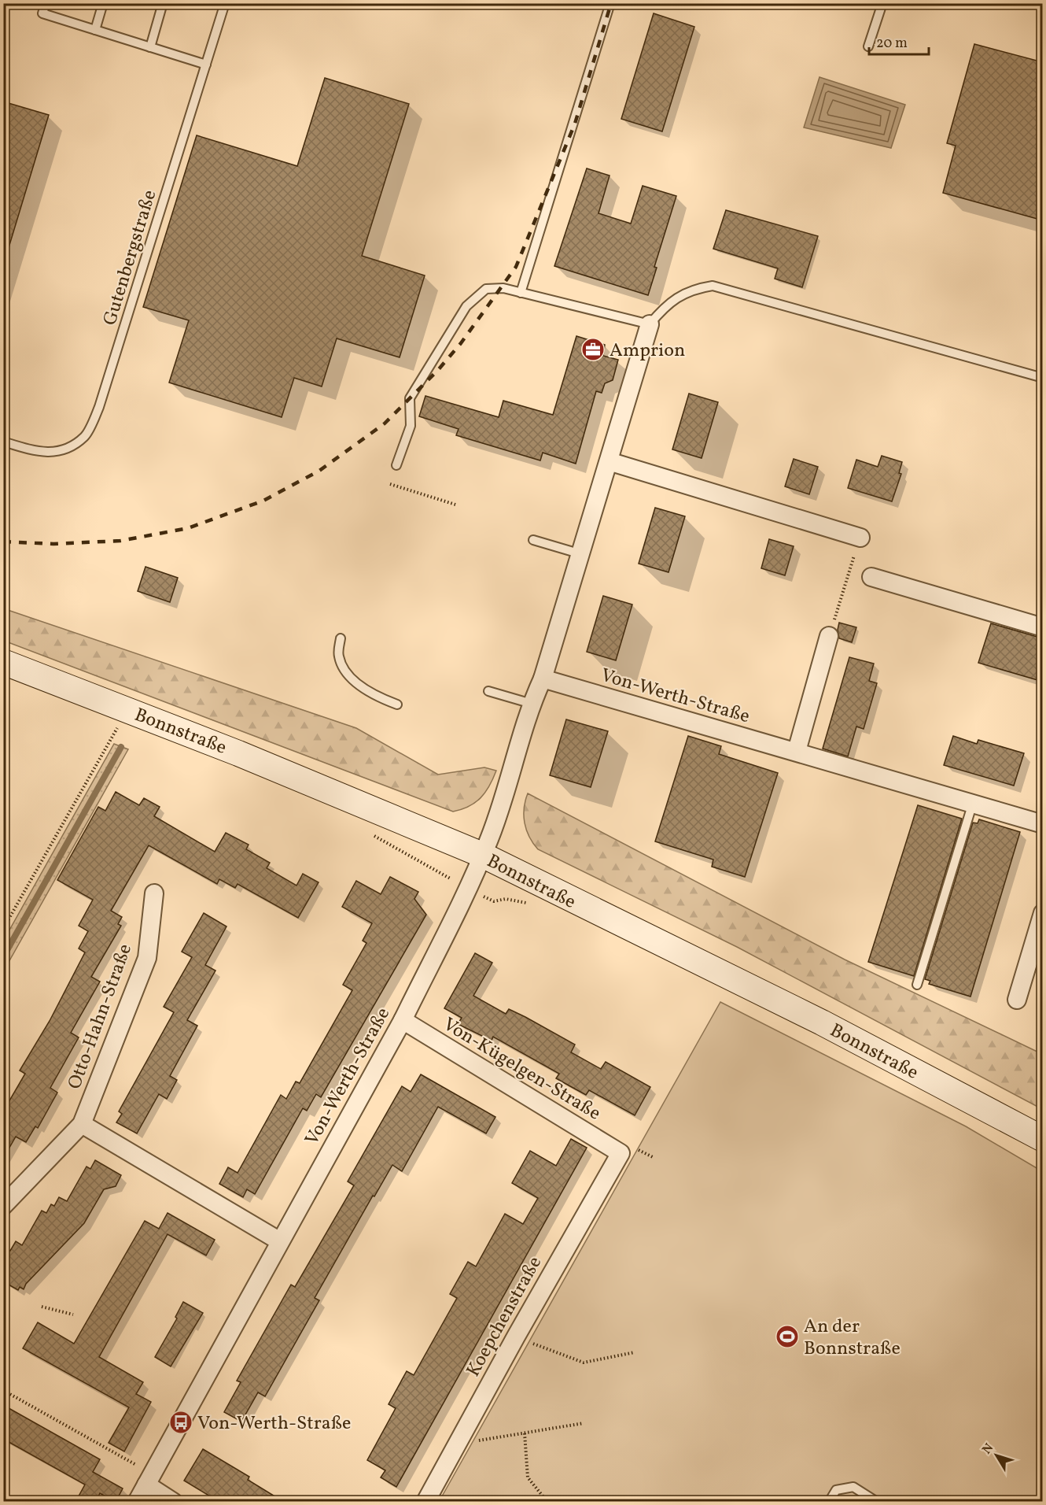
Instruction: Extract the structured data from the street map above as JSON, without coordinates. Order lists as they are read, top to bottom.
{
  "streets": {
    "main road": ["Bonnstraße"],
    "street": [
      "Von-Werth-Straße",
      "Otto-Hahn-Straße",
      "Von-Kügelgen-Straße",
      "Koepchenstraße"
    ],
    "lane": ["Gutenbergstraße"]
  },
  "crossings": [
    ["Von-Werth-Straße", "Bonnstraße"],
    ["Von-Werth-Straße", "Von-Kügelgen-Straße"],
    ["Von-Kügelgen-Straße", "Koepchenstraße"]
  ],
  "places": {
    "office": ["Amprion"],
    "sports": ["An der Bonnstraße"],
    "bus stop": ["Von-Werth-Straße"]
  },
  "scale_bar": "20 m",
  "north": "top left"
}
